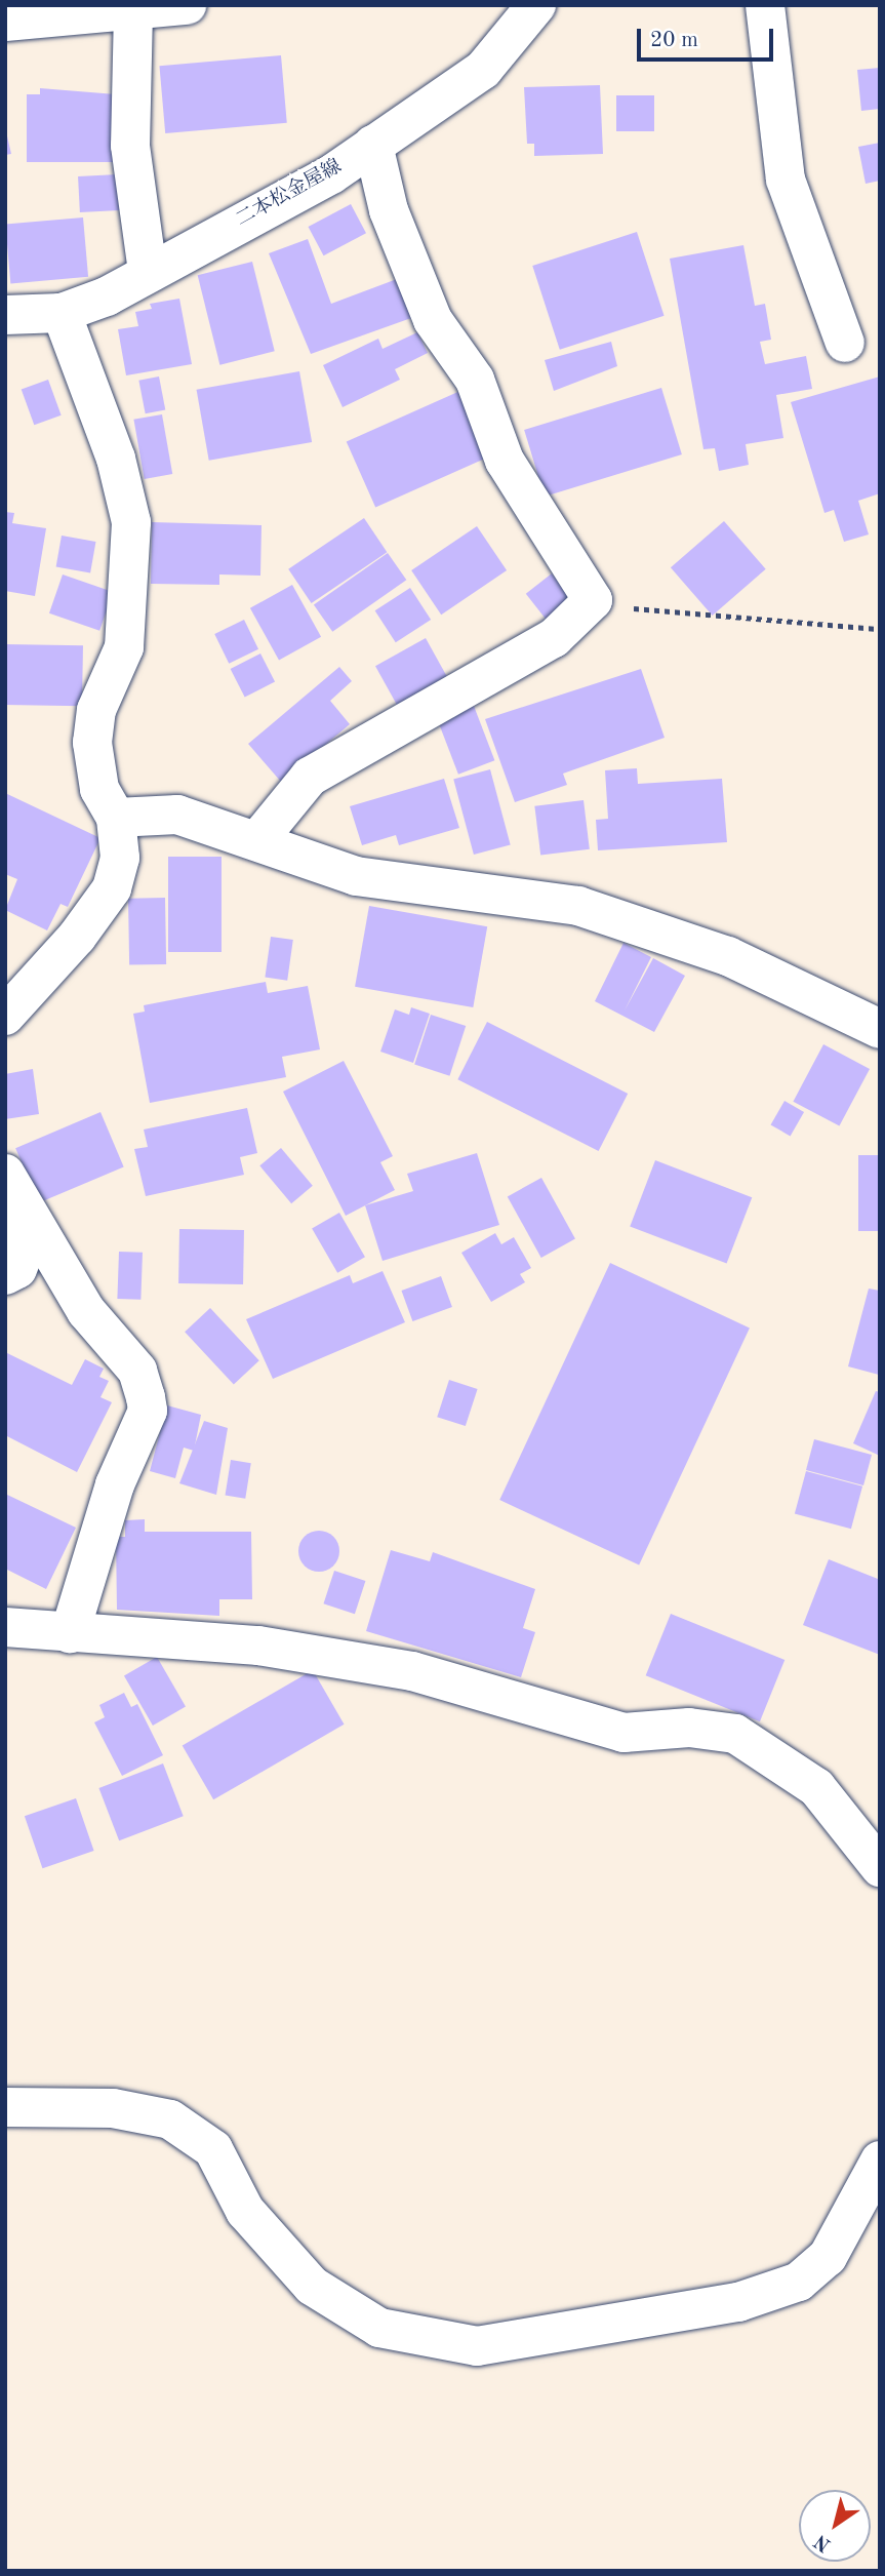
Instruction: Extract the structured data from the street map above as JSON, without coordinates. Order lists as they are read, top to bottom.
{
  "streets": {
    "street": ["二本松金屋線"]
  },
  "scale_bar": "20 m",
  "north": "bottom left"
}
